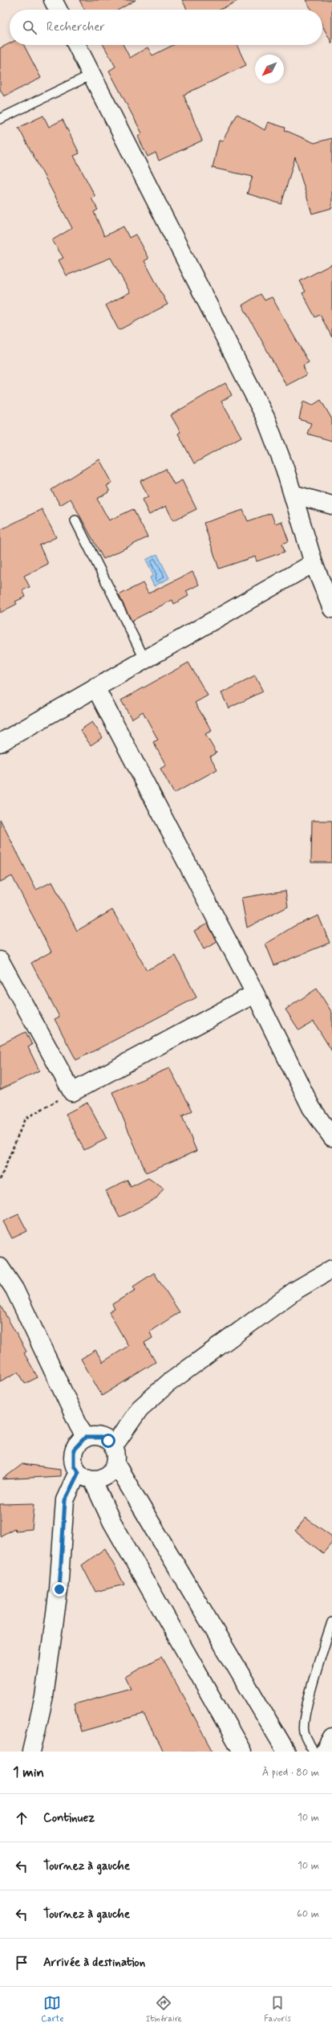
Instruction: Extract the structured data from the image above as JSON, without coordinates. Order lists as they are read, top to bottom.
{
  "north": "bottom left",
  "page": {
    "search": "Rechercher",
    "heading": ["1 min", "À pied · 80 m"],
    "list": [
      ["Continuez", "10 m"],
      ["Tournez à gauche", "10 m"],
      ["Tournez à gauche", "60 m"],
      "Arrivée à destination"
    ],
    "nav": ["Carte", "Itinéraire", "Favoris"]
  }
}
